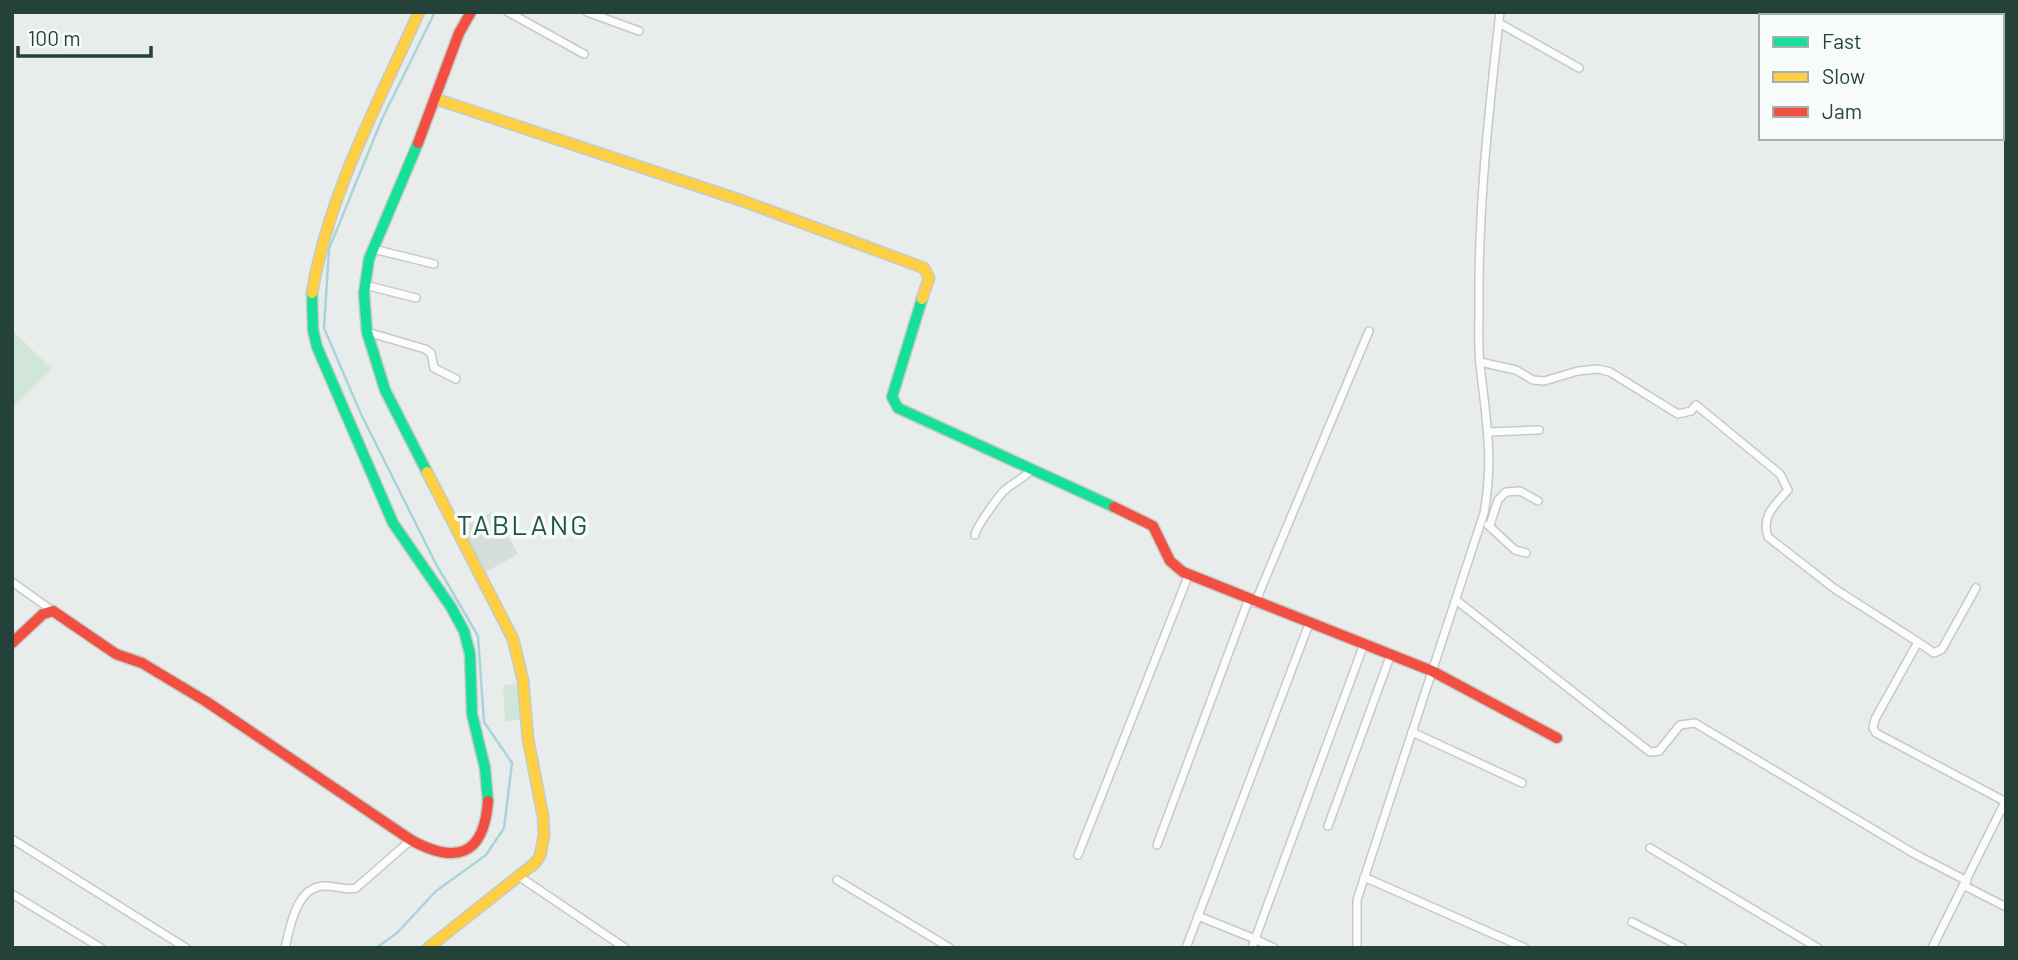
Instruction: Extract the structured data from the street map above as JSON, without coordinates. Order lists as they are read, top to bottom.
{
  "districts": ["TABLANG"],
  "legend": ["Fast", "Slow", "Jam"],
  "scale_bar": "100 m"
}
